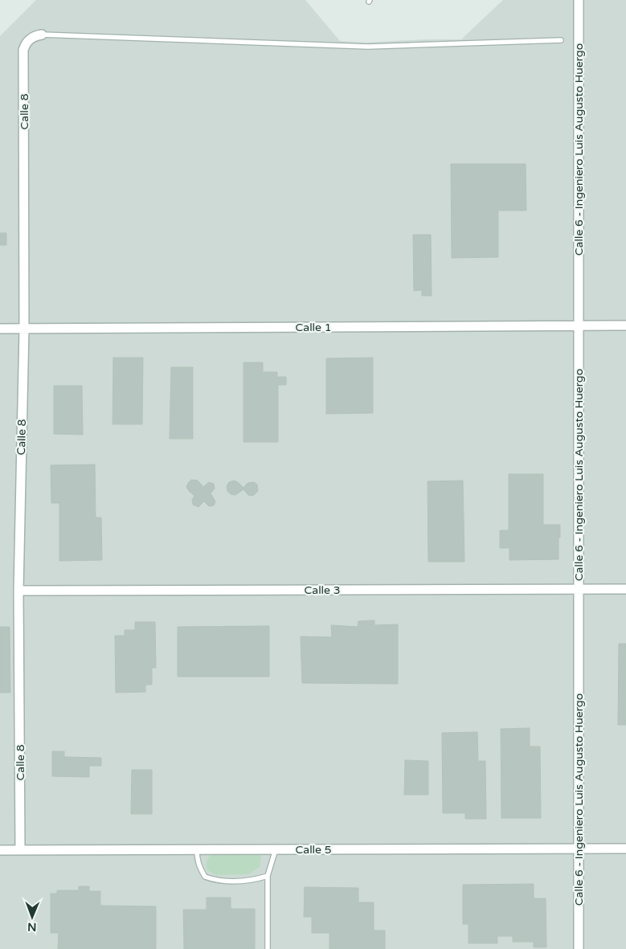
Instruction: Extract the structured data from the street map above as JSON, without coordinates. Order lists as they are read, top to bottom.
{
  "streets": {
    "street": [
      "Calle 8",
      "Calle 6 - Ingeniero Luis Augusto Huergo",
      "Calle 1",
      "Calle 3",
      "Calle 5"
    ]
  },
  "crossings": [
    ["Calle 8", "Calle 1"],
    ["Calle 8", "Calle 3"],
    ["Calle 8", "Calle 5"],
    ["Calle 6 - Ingeniero Luis Augusto Huergo", "Calle 1"],
    ["Calle 6 - Ingeniero Luis Augusto Huergo", "Calle 3"],
    ["Calle 6 - Ingeniero Luis Augusto Huergo", "Calle 5"]
  ],
  "north": "bottom"
}
